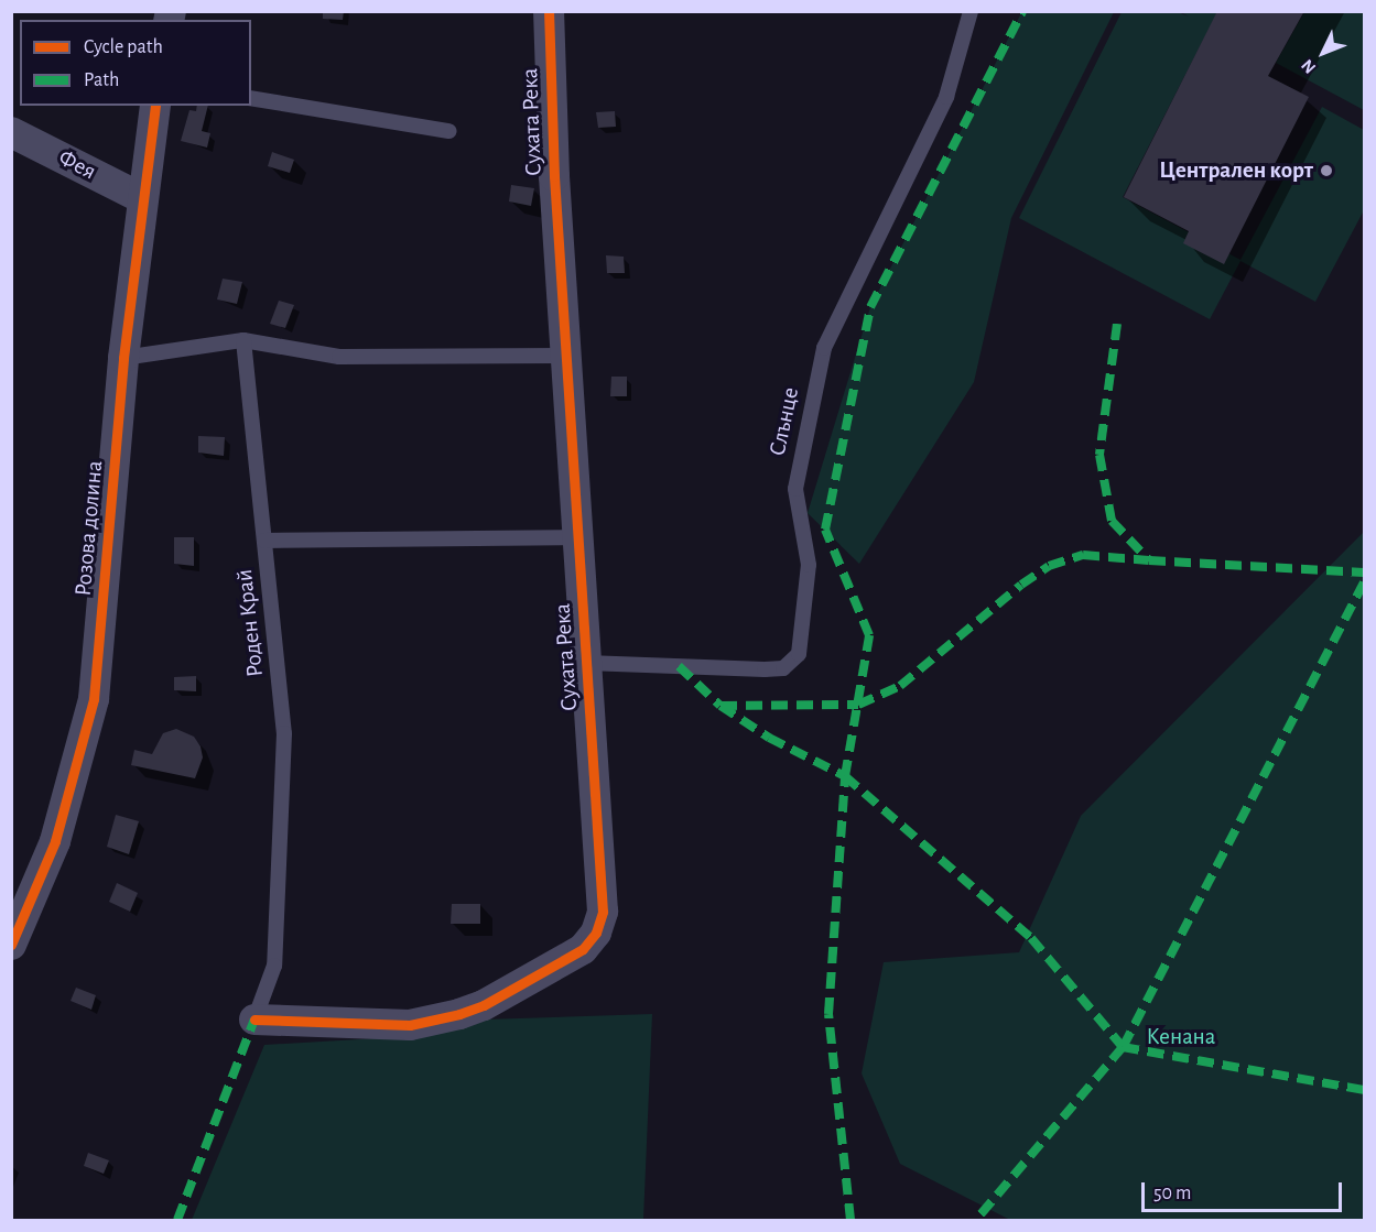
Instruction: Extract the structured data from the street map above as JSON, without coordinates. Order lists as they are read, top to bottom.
{
  "streets": {
    "street": ["Сухата Река", "Фея", "Розова долина"],
    "lane": ["Слънце", "Роден Край"]
  },
  "crossings": [
    ["Сухата Река", "Слънце"],
    ["Сухата Река", "Роден Край"],
    ["Фея", "Розова долина"]
  ],
  "parks": ["Кенана"],
  "places": ["Централен корт"],
  "legend": ["Cycle path", "Path"],
  "scale_bar": "50 m",
  "north": "bottom left"
}
